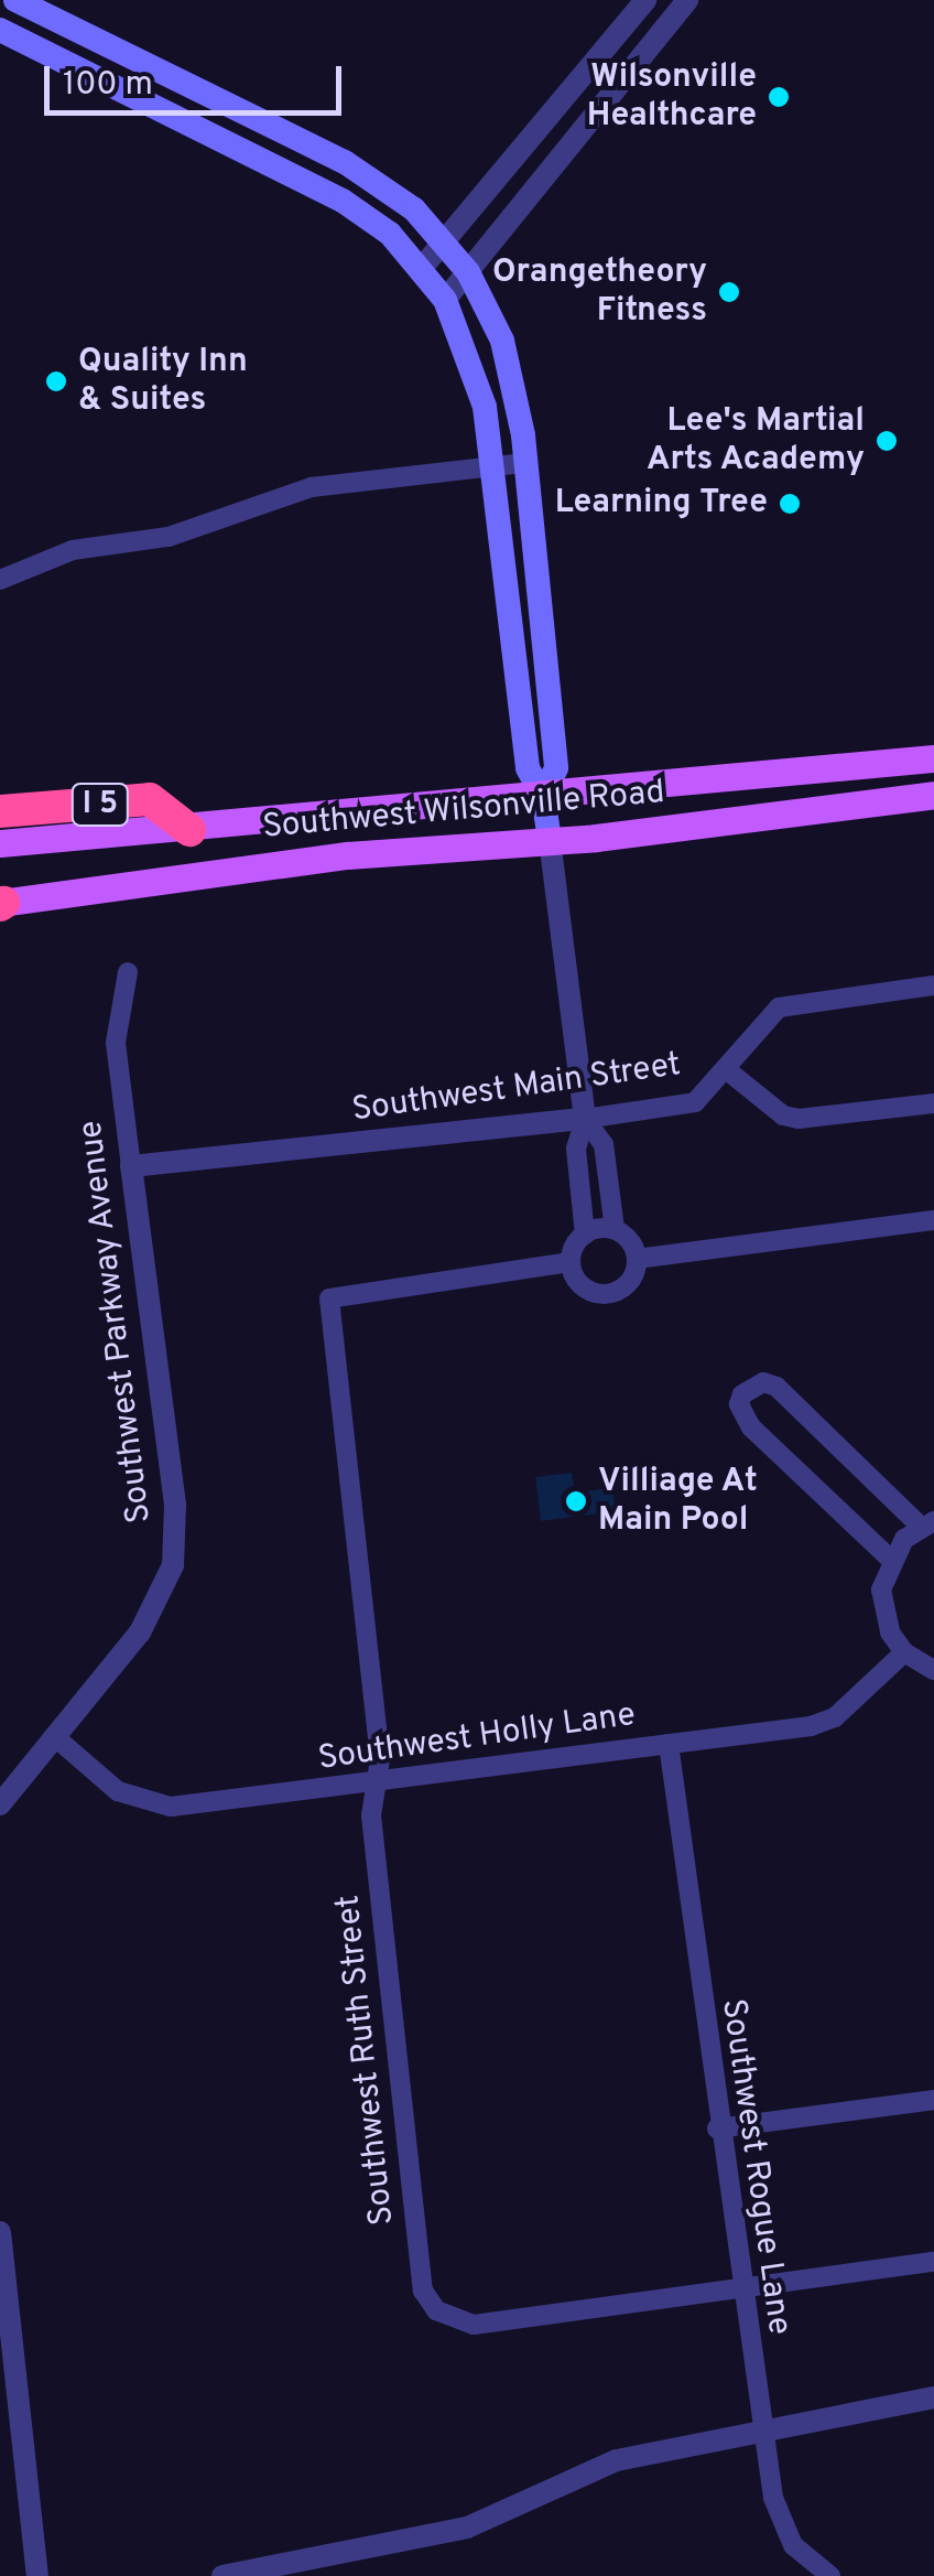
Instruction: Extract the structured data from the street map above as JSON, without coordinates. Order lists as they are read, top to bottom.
{
  "streets": {
    "highway": ["I 5"],
    "main road": ["Southwest Wilsonville Road"],
    "street": [
      "Southwest Main Street",
      "Southwest Parkway Avenue",
      "Southwest Holly Lane",
      "Southwest Ruth Street",
      "Southwest Rogue Lane"
    ]
  },
  "crossings": [
    ["I 5", "Southwest Wilsonville Road"],
    ["Southwest Main Street", "Southwest Parkway Avenue"],
    ["Southwest Parkway Avenue", "Southwest Holly Lane"],
    ["Southwest Holly Lane", "Southwest Ruth Street"],
    ["Southwest Holly Lane", "Southwest Rogue Lane"],
    ["Southwest Ruth Street", "Southwest Rogue Lane"]
  ],
  "places": [
    "Wilsonville Healthcare",
    "Orangetheory Fitness",
    "Quality Inn & Suites",
    "Lee's Martial Arts Academy",
    "Learning Tree",
    "Villiage At Main Pool"
  ],
  "scale_bar": "100 m"
}
